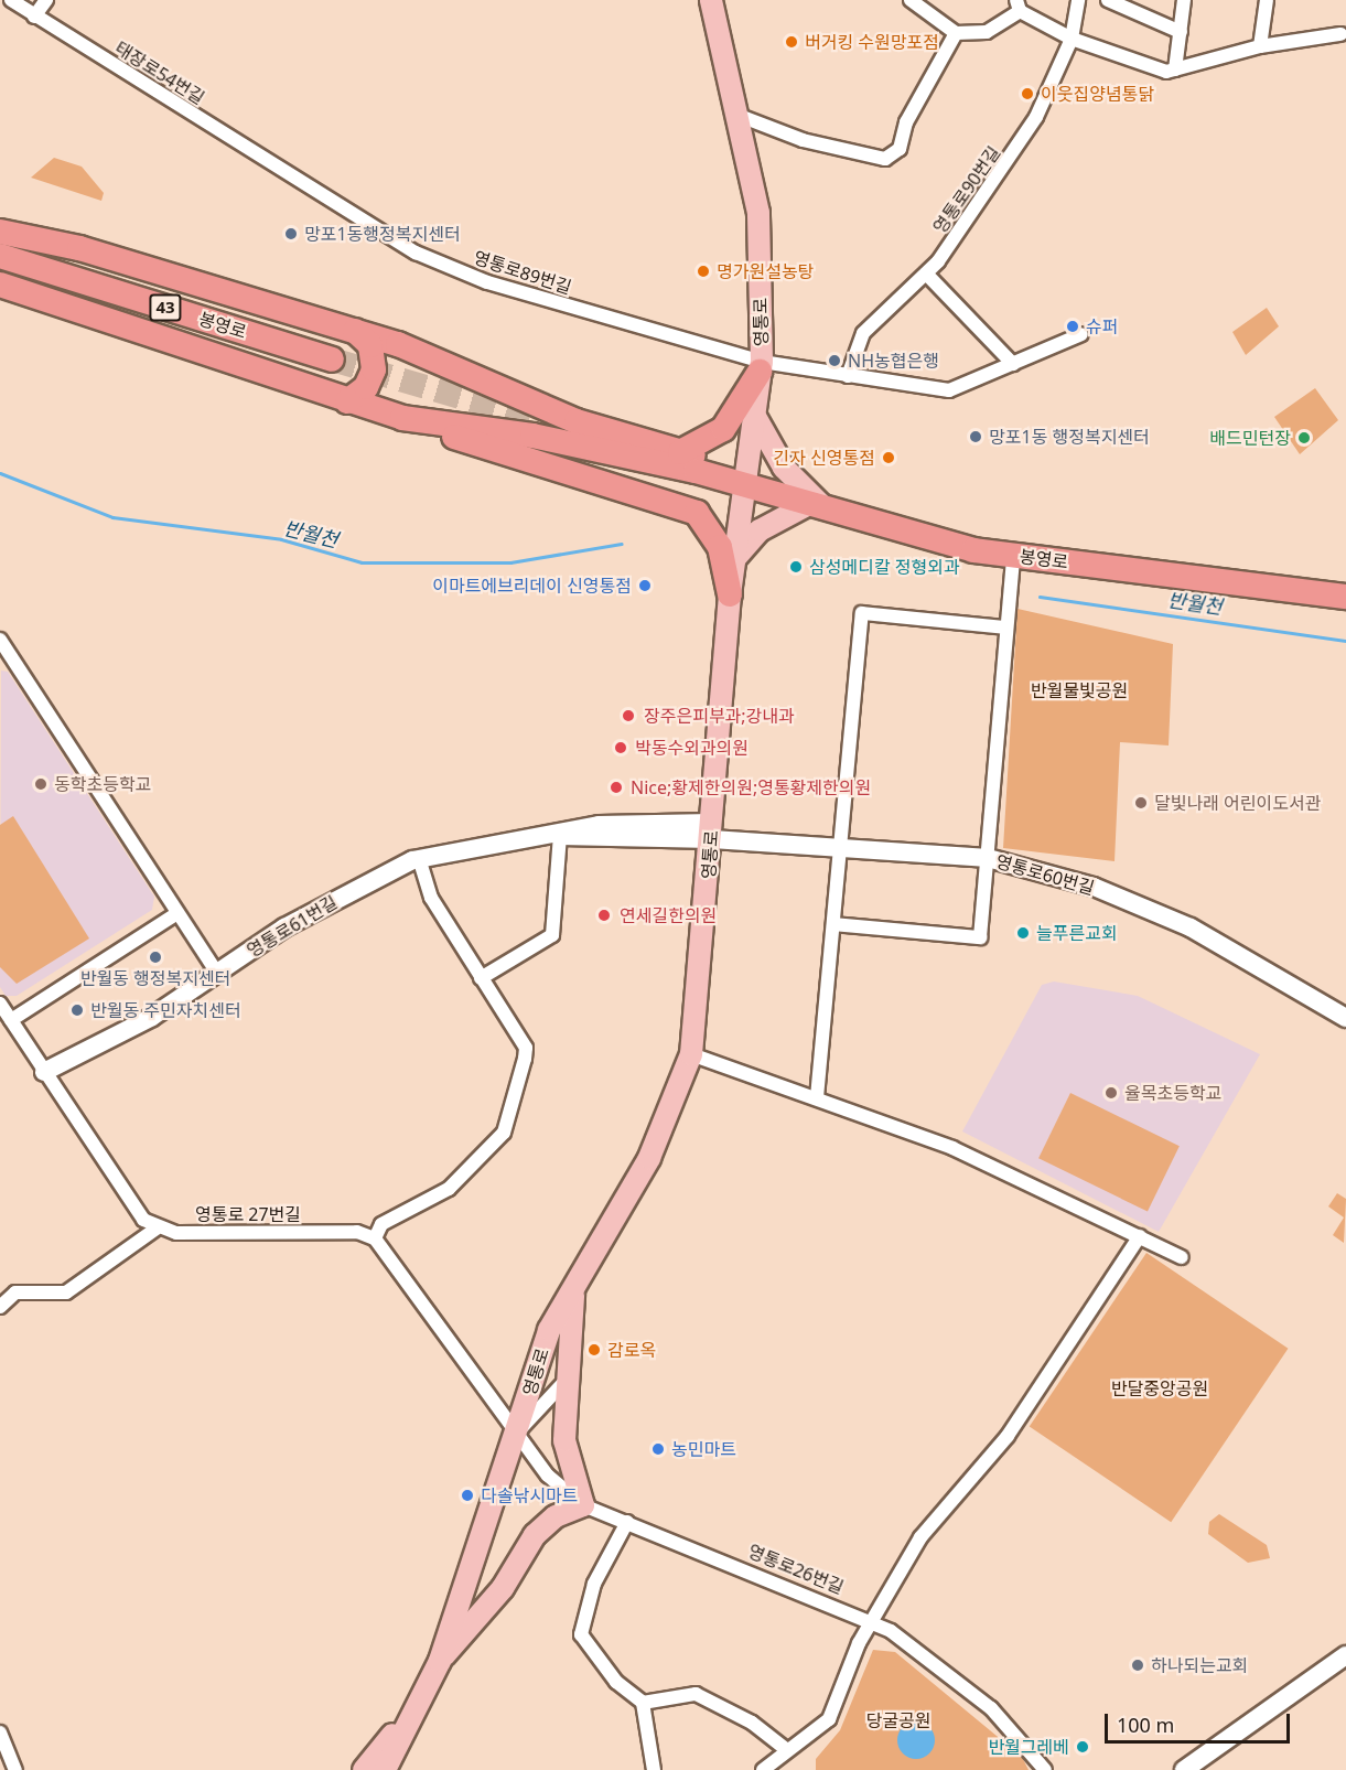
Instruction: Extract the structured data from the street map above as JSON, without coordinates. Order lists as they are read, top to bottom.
{
  "streets": {
    "highway": ["43", "봉영로"],
    "main road": ["영통로"],
    "street": [
      "태장로54번길",
      "영통로90번길",
      "영통로89번길",
      "영통로60번길",
      "영통로61번길",
      "영통로 27번길",
      "영통로26번길"
    ]
  },
  "crossings": [
    ["태장로54번길", "영통로89번길"],
    ["영통로89번길", "영통로"],
    ["영통로", "봉영로"],
    ["영통로", "영통로60번길"],
    ["영통로", "영통로26번길"]
  ],
  "water": ["반월천"],
  "parks": ["반월물빛공원", "반달중앙공원", "당굴공원"],
  "places": [
    "버거킹 수원망포점",
    "이웃집양념통닭",
    "망포1동행정복지센터",
    "명가원설농탕",
    "슈퍼",
    "NH농협은행",
    "망포1동 행정복지센터",
    "배드민턴장",
    "긴자 신영통점",
    "삼성메디칼 정형외과",
    "이마트에브리데이 신영통점",
    "장주은피부과;강내과",
    "박동수외과의원",
    "동학초등학교",
    "Nice;황제한의원;영통황제한의원",
    "달빛나래 어린이도서관",
    "연세길한의원",
    "늘푸른교회",
    "반월동 행정복지센터",
    "반월동 주민자치센터",
    "율목초등학교",
    "감로옥",
    "농민마트",
    "다솔낚시마트",
    "하나되는교회",
    "반월그레베"
  ],
  "scale_bar": "100 m"
}
